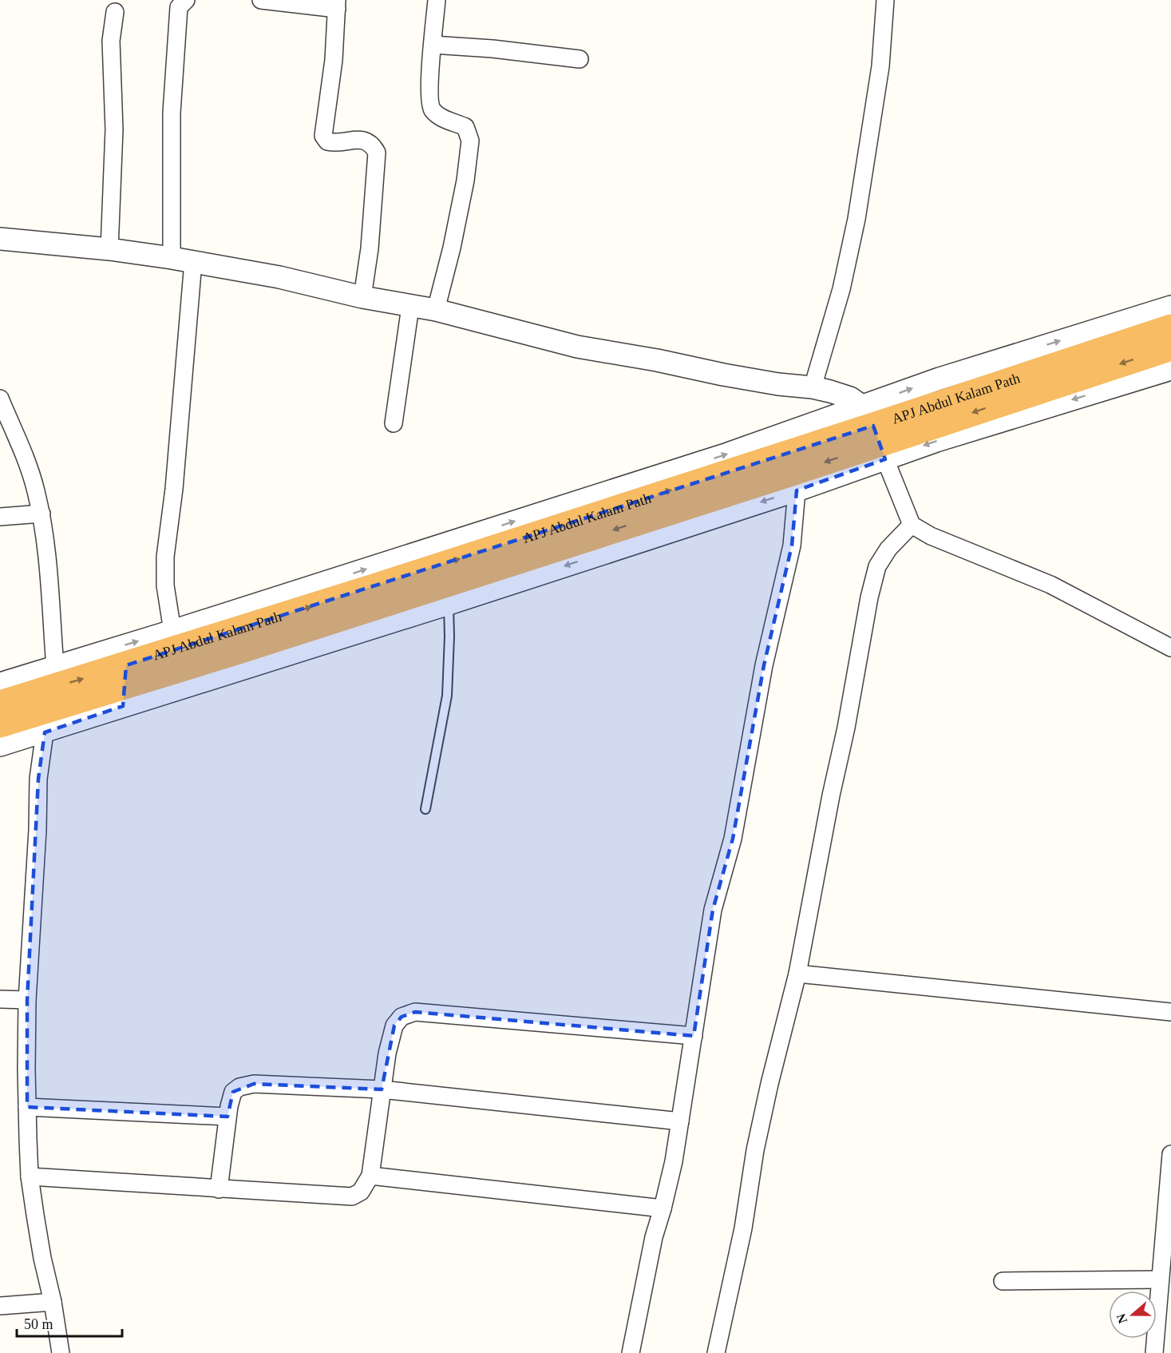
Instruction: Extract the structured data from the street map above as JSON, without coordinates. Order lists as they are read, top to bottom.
{
  "streets": {
    "highway": ["APJ Abdul Kalam Path"]
  },
  "scale_bar": "50 m",
  "north": "left"
}
